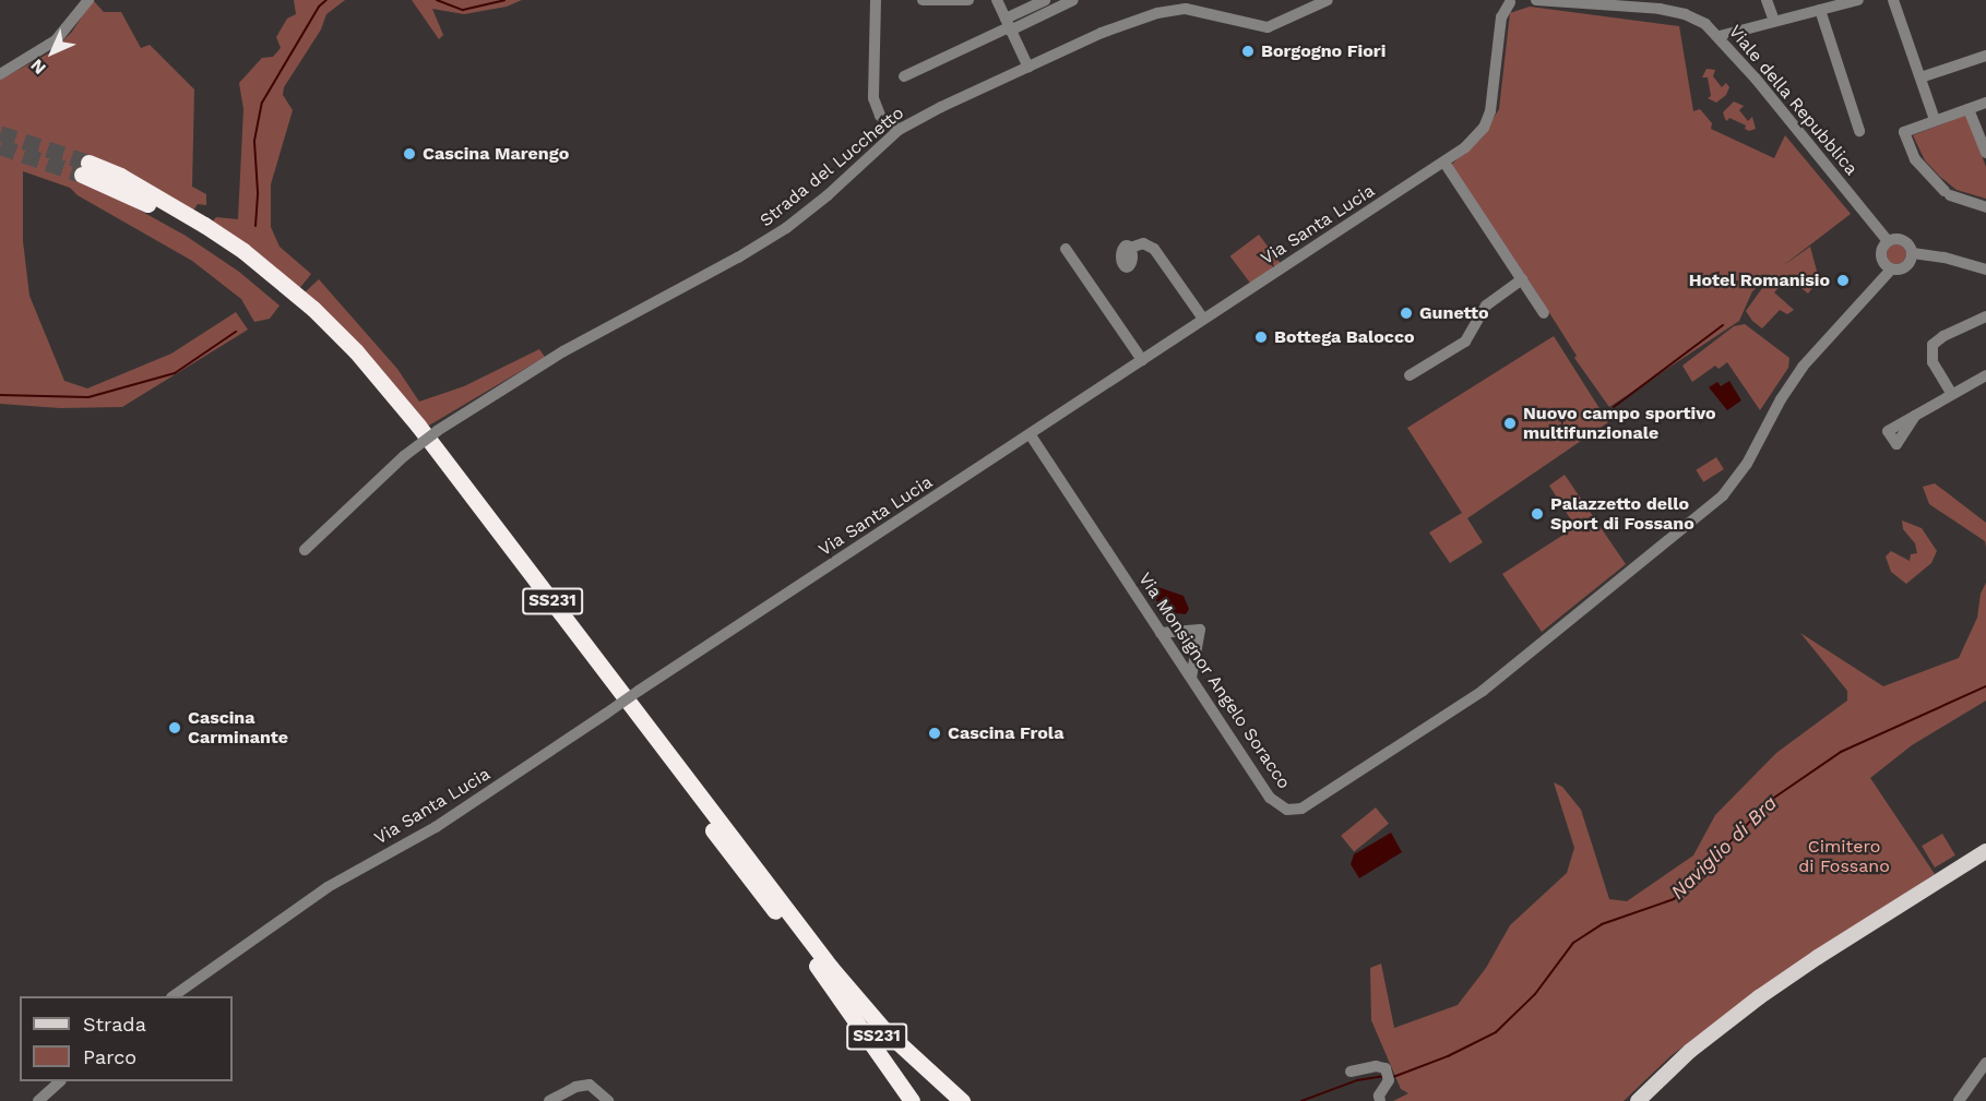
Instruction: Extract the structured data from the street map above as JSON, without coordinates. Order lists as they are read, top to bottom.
{
  "streets": {
    "highway": ["SS231"],
    "street": [
      "Viale della Repubblica",
      "Strada del Lucchetto",
      "Via Santa Lucia",
      "Via Monsignor Angelo Soracco"
    ]
  },
  "crossings": [
    ["Viale della Repubblica", "Via Monsignor Angelo Soracco"],
    ["Via Santa Lucia", "Via Monsignor Angelo Soracco"]
  ],
  "water": ["Naviglio di Bra"],
  "parks": ["Cimitero di Fossano"],
  "places": [
    "Borgogno Fiori",
    "Cascina Marengo",
    "Hotel Romanisio",
    "Gunetto",
    "Bottega Balocco",
    "Nuovo campo sportivo multifunzionale",
    "Palazzetto dello Sport di Fossano",
    "Cascina Carminante",
    "Cascina Frola"
  ],
  "legend": ["Strada", "Parco"],
  "north": "bottom left"
}
